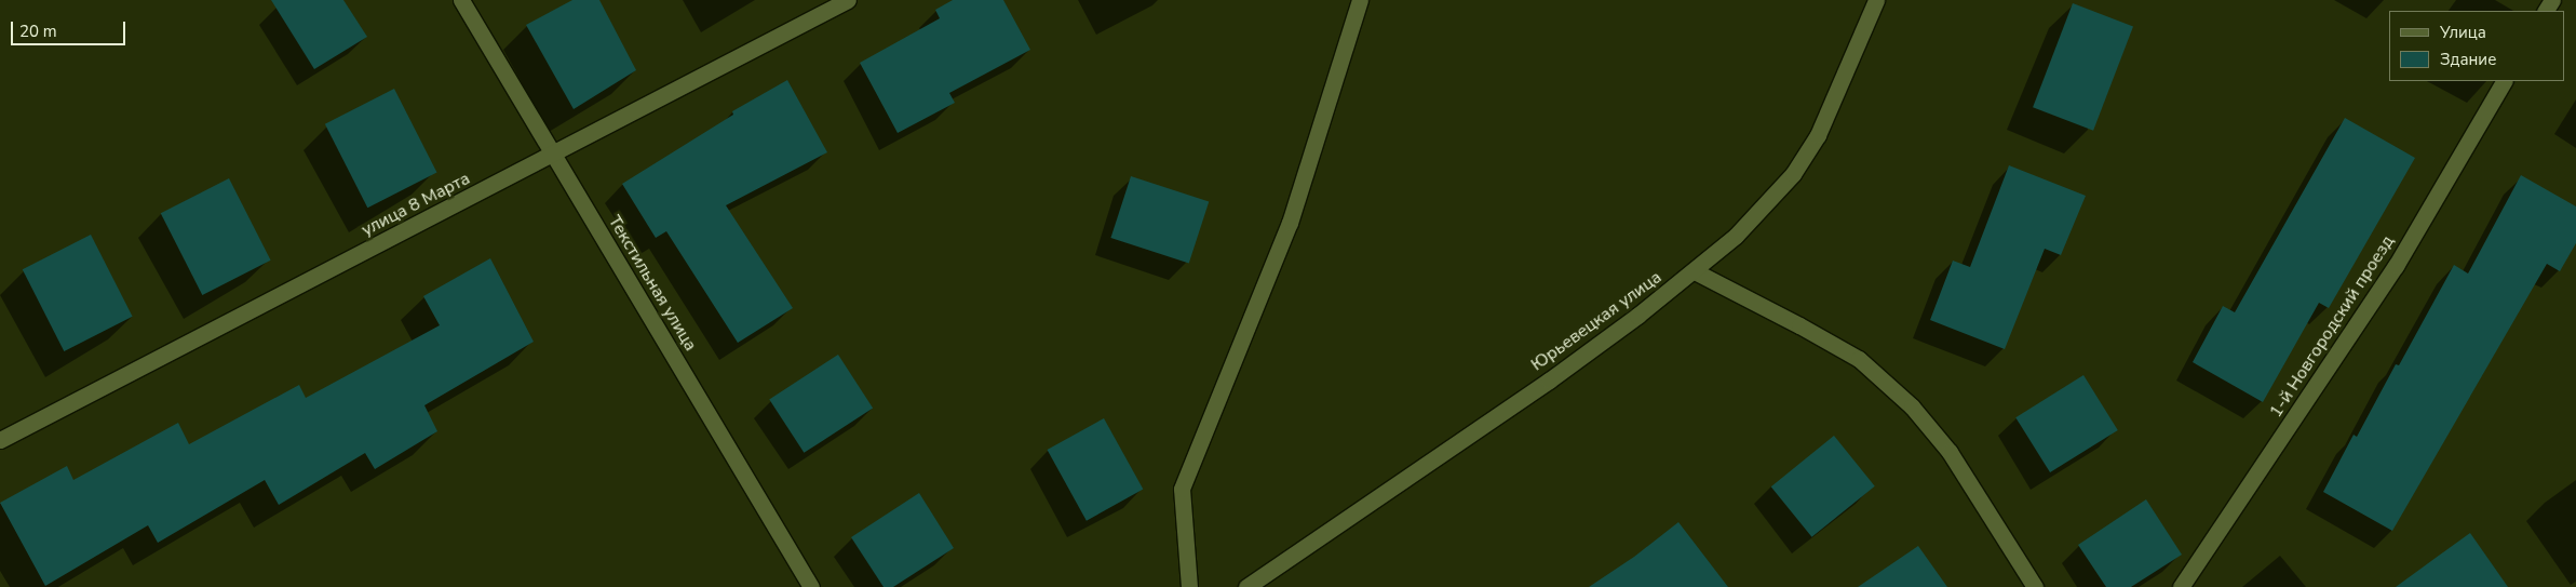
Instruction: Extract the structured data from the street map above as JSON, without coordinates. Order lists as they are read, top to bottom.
{
  "streets": {
    "street": [
      "улица 8 Марта",
      "Текстильная улица",
      "Юрьевецкая улица",
      "1-й Новгородский проезд"
    ]
  },
  "crossings": [
    ["улица 8 Марта", "Текстильная улица"]
  ],
  "legend": ["Улица", "Здание"],
  "scale_bar": "20 m"
}
